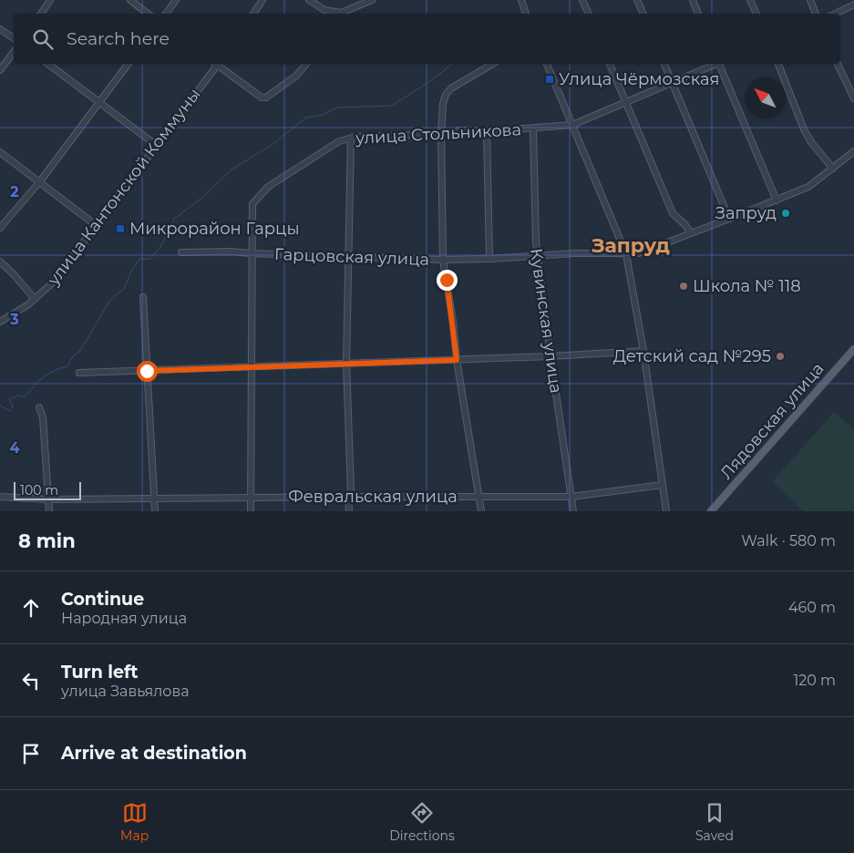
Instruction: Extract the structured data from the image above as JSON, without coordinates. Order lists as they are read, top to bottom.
{
  "streets": {
    "main road": ["Лядовская улица"],
    "street": [
      "улица Стольникова",
      "улица Кантонской Коммуны",
      "Гарцовская улица",
      "Кувинская улица",
      "Февральская улица"
    ]
  },
  "crossings": [
    ["улица Стольникова", "Гарцовская улица"],
    ["улица Стольникова", "Кувинская улица"],
    ["улица Стольникова", "Февральская улица"],
    ["Гарцовская улица", "Кувинская улица"],
    ["Кувинская улица", "Февральская улица"]
  ],
  "districts": ["Запруд"],
  "places": {
    "transit": ["Улица Чёрмозская", "Микрорайон Гарцы"],
    "other": ["Запруд", "Школа № 118", "Детский сад №295"]
  },
  "scale_bar": "100 m",
  "north": "top left",
  "page": {
    "search": "Search here",
    "scale": "100 m",
    "heading": ["8 min", "Walk · 580 m"],
    "list": [
      ["Continue", "Народная улица", "460 m"],
      ["Turn left", "улица Завьялова", "120 m"],
      "Arrive at destination"
    ],
    "nav": ["Map", "Directions", "Saved"]
  },
  "grid": {
    "rows": ["2", "3", "4"]
  }
}
